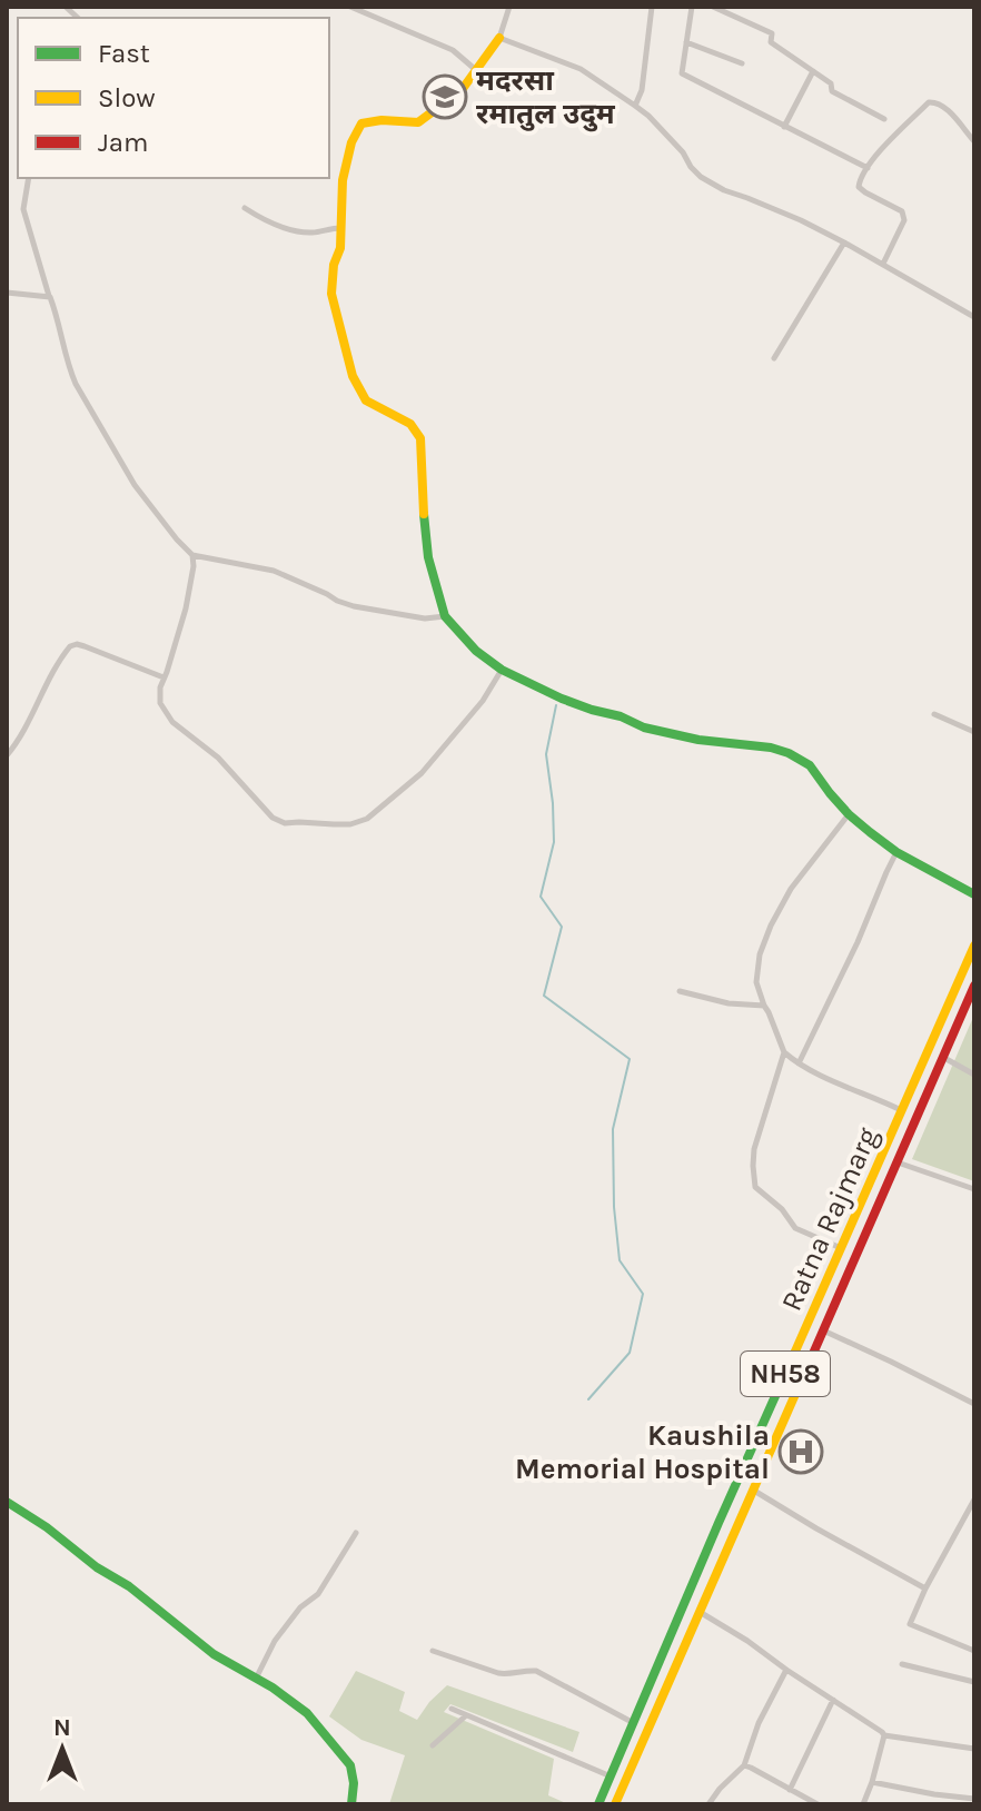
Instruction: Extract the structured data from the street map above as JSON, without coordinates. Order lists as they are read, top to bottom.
{
  "streets": {
    "main road": ["Ratna Rajmarg", "NH58"]
  },
  "places": {
    "school or university": ["मदरसा रमातुल उदुम"],
    "hospital": ["Kaushila Memorial Hospital"]
  },
  "legend": ["Fast", "Slow", "Jam"],
  "north": "top"
}
